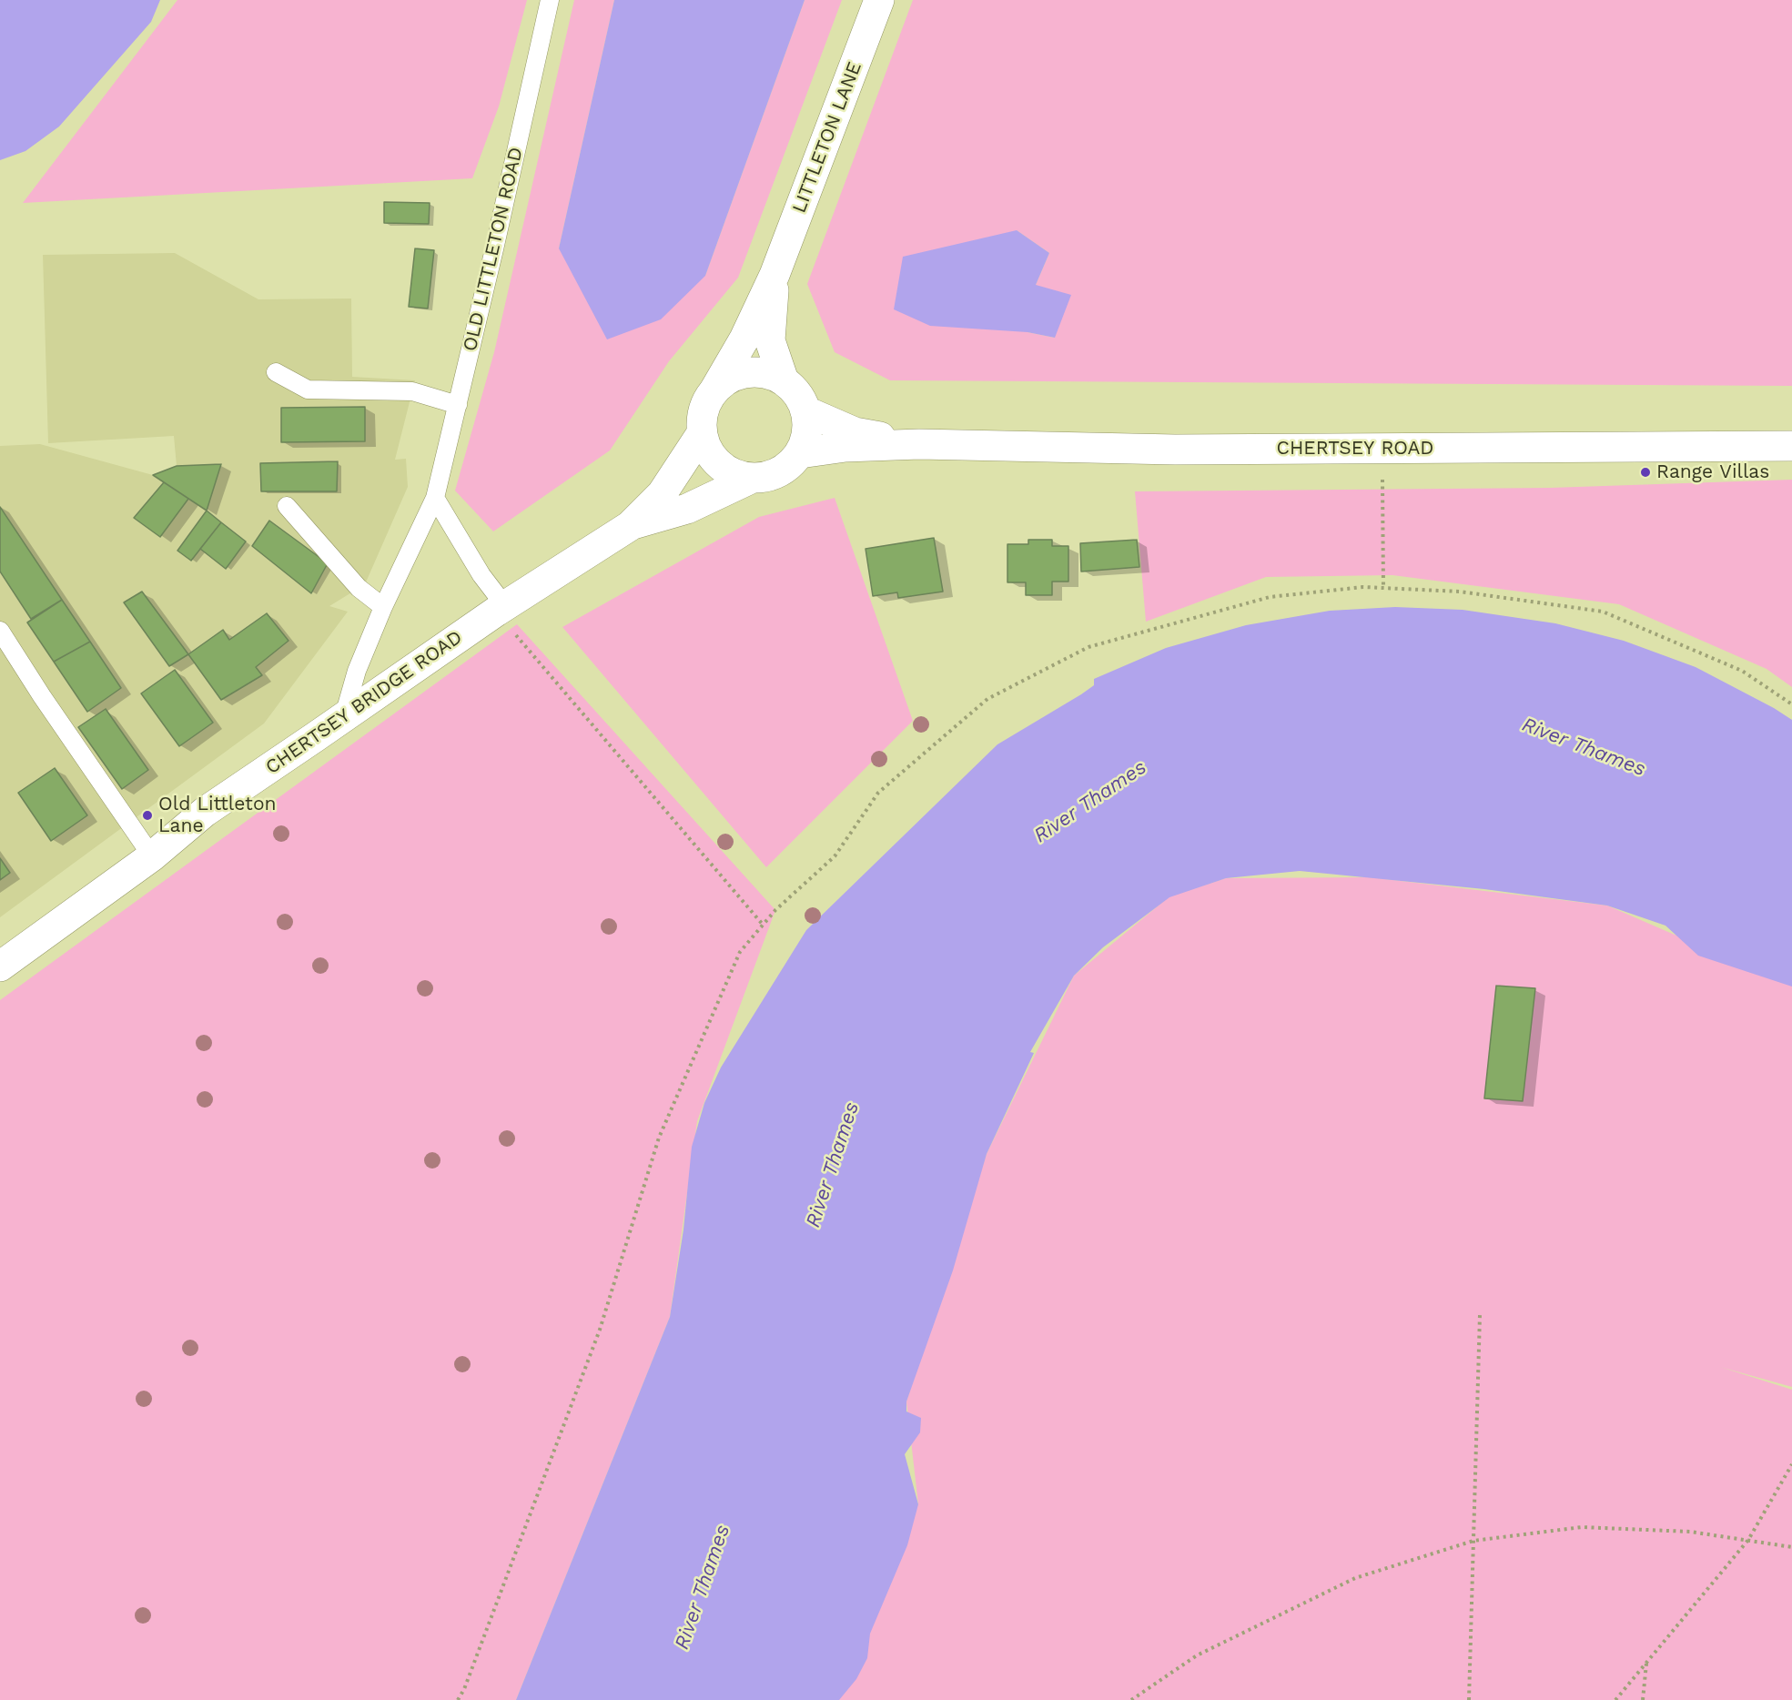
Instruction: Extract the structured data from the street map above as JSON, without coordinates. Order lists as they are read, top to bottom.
{
  "streets": {
    "main road": ["LITTLETON LANE", "CHERTSEY ROAD", "CHERTSEY BRIDGE ROAD"],
    "lane": ["OLD LITTLETON ROAD"]
  },
  "crossings": [
    ["OLD LITTLETON ROAD", "CHERTSEY BRIDGE ROAD"],
    ["CHERTSEY ROAD", "CHERTSEY BRIDGE ROAD"]
  ],
  "water": ["River Thames"],
  "places": ["Range Villas", "Old Littleton Lane"]
}
